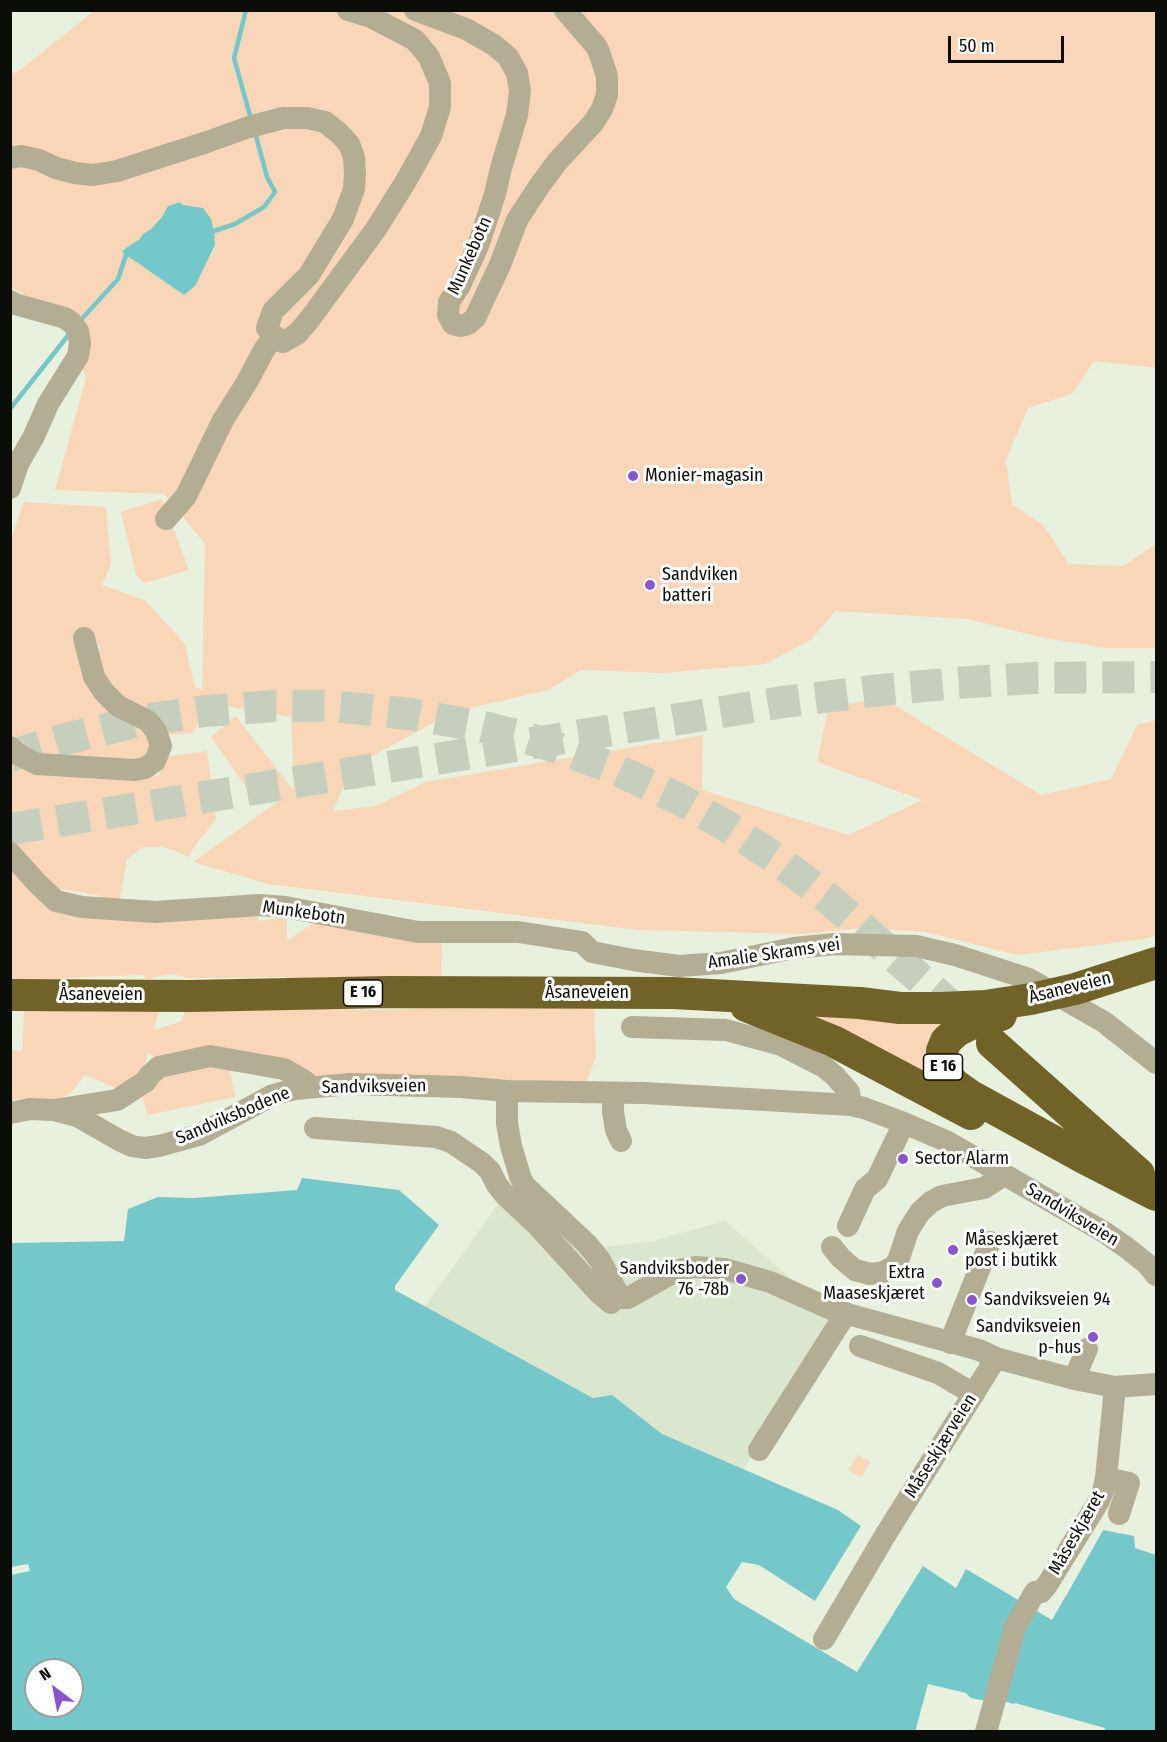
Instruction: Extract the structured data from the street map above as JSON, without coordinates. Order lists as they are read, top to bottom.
{
  "streets": {
    "highway": ["Åsaneveien", "E 16"],
    "street": [
      "Munkebotn",
      "Amalie Skrams vei",
      "Sandviksveien",
      "Sandviksbodene",
      "Måseskjærveien",
      "Måseskjæret"
    ]
  },
  "crossings": [
    ["Munkebotn", "Amalie Skrams vei"],
    ["Åsaneveien", "E 16"],
    ["Sandviksveien", "Sandviksbodene"]
  ],
  "places": [
    "Monier-magasin",
    "Sandviken batteri",
    "Sector Alarm",
    "Måseskjæret post i butikk",
    "Sandviksboder 76 -78b",
    "Extra Maaseskjæret",
    "Sandviksveien 94",
    "Sandviksveien p-hus"
  ],
  "scale_bar": "50 m",
  "north": "top left"
}
